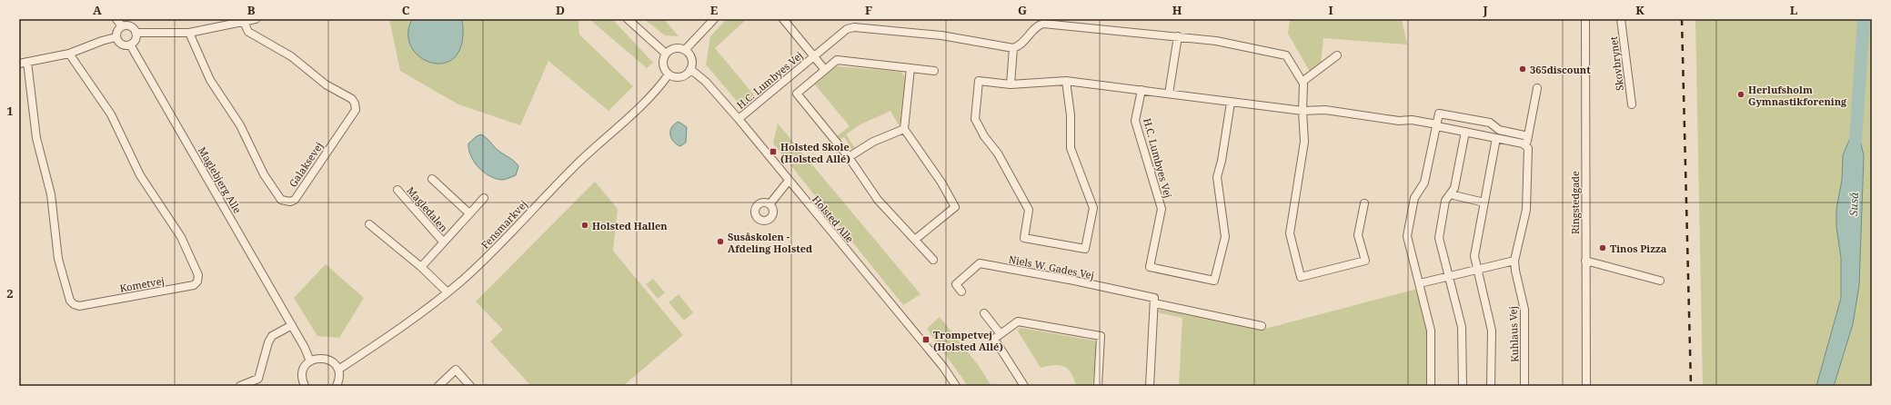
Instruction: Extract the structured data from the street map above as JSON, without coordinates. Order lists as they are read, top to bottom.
{
  "streets": {
    "street": [
      "Skovbrynet",
      "H.C. Lumbyes Vej",
      "Galaksevej",
      "Maglebjerg Alle",
      "Ringstedgade",
      "Magledalen",
      "Holsted Alle",
      "Fensmarkvej",
      "Niels W. Gades Vej",
      "Kometvej",
      "Kuhlaus Vej"
    ]
  },
  "crossings": [
    ["H.C. Lumbyes Vej", "Holsted Alle"],
    ["Holsted Alle", "Fensmarkvej"]
  ],
  "water": ["Suså"],
  "places": {
    "other": [
      "365discount",
      "Herlufsholm Gymnastikforening",
      "Holsted Hallen",
      "Susåskolen - Afdeling Holsted",
      "Tinos Pizza"
    ],
    "transit": ["Holsted Skole (Holsted Allé)", "Trompetvej (Holsted Allé)"]
  },
  "grid": {
    "columns": [
      "A",
      "B",
      "C",
      "D",
      "E",
      "F",
      "G",
      "H",
      "I",
      "J",
      "K",
      "L"
    ],
    "rows": ["1", "2"]
  }
}
